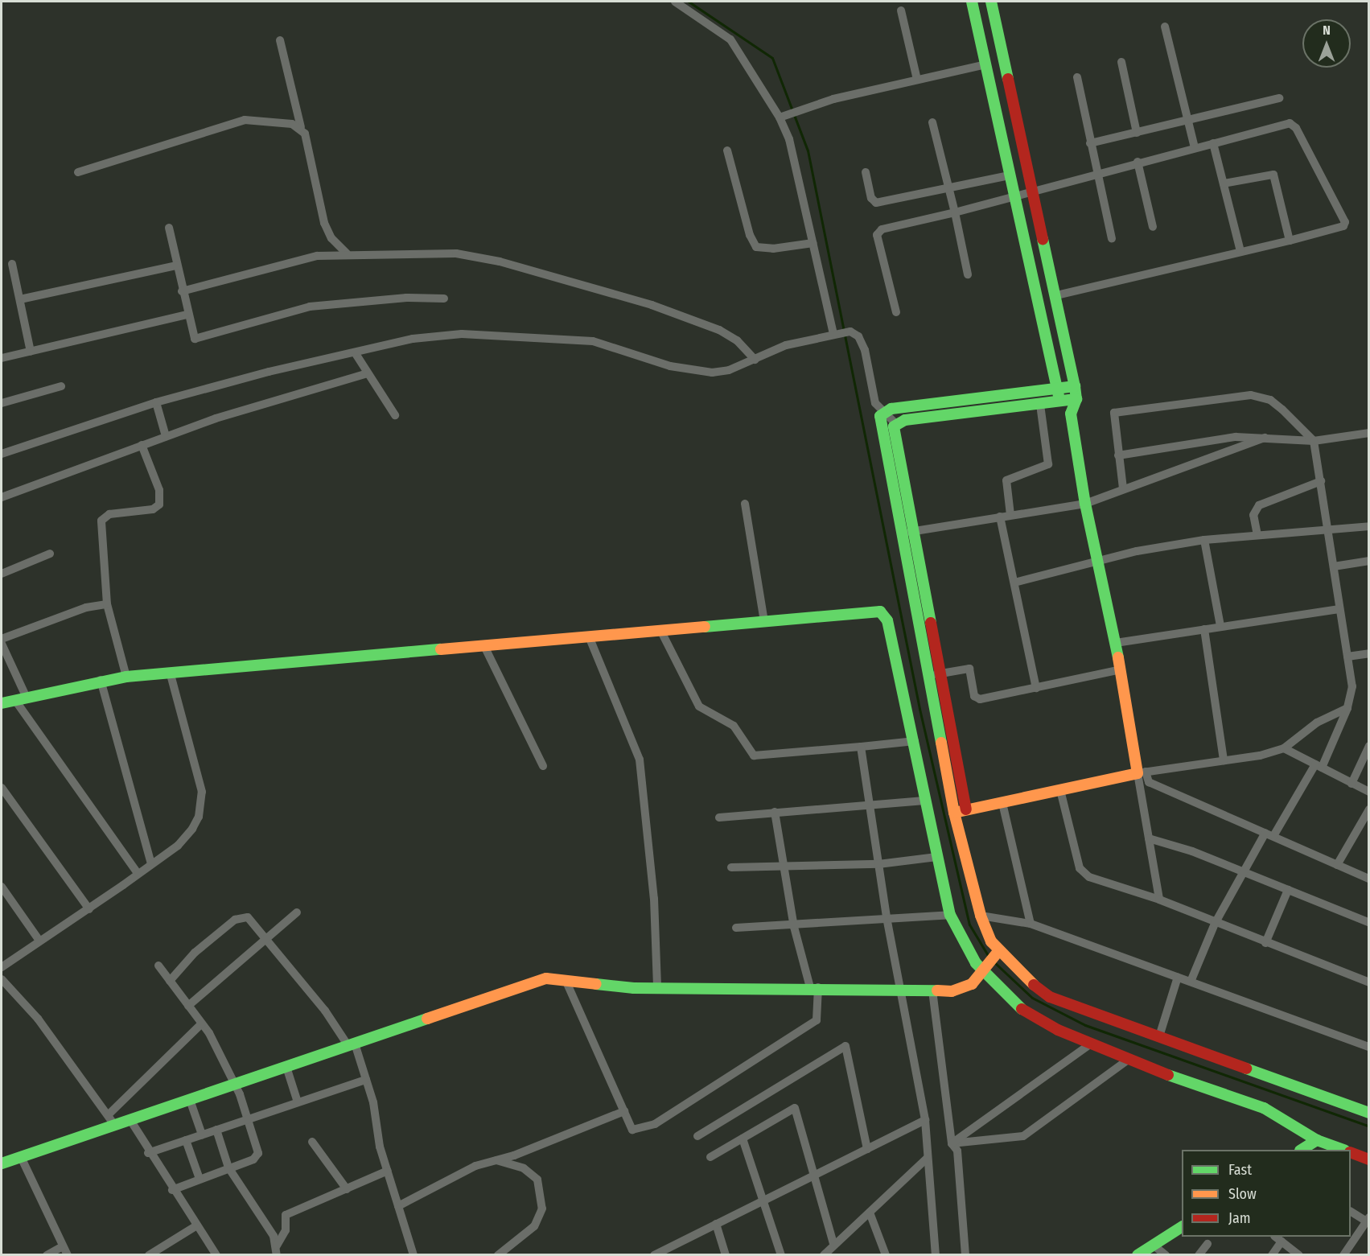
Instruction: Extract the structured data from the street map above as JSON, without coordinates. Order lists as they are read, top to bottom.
{
  "legend": ["Fast", "Slow", "Jam"],
  "north": "top"
}
